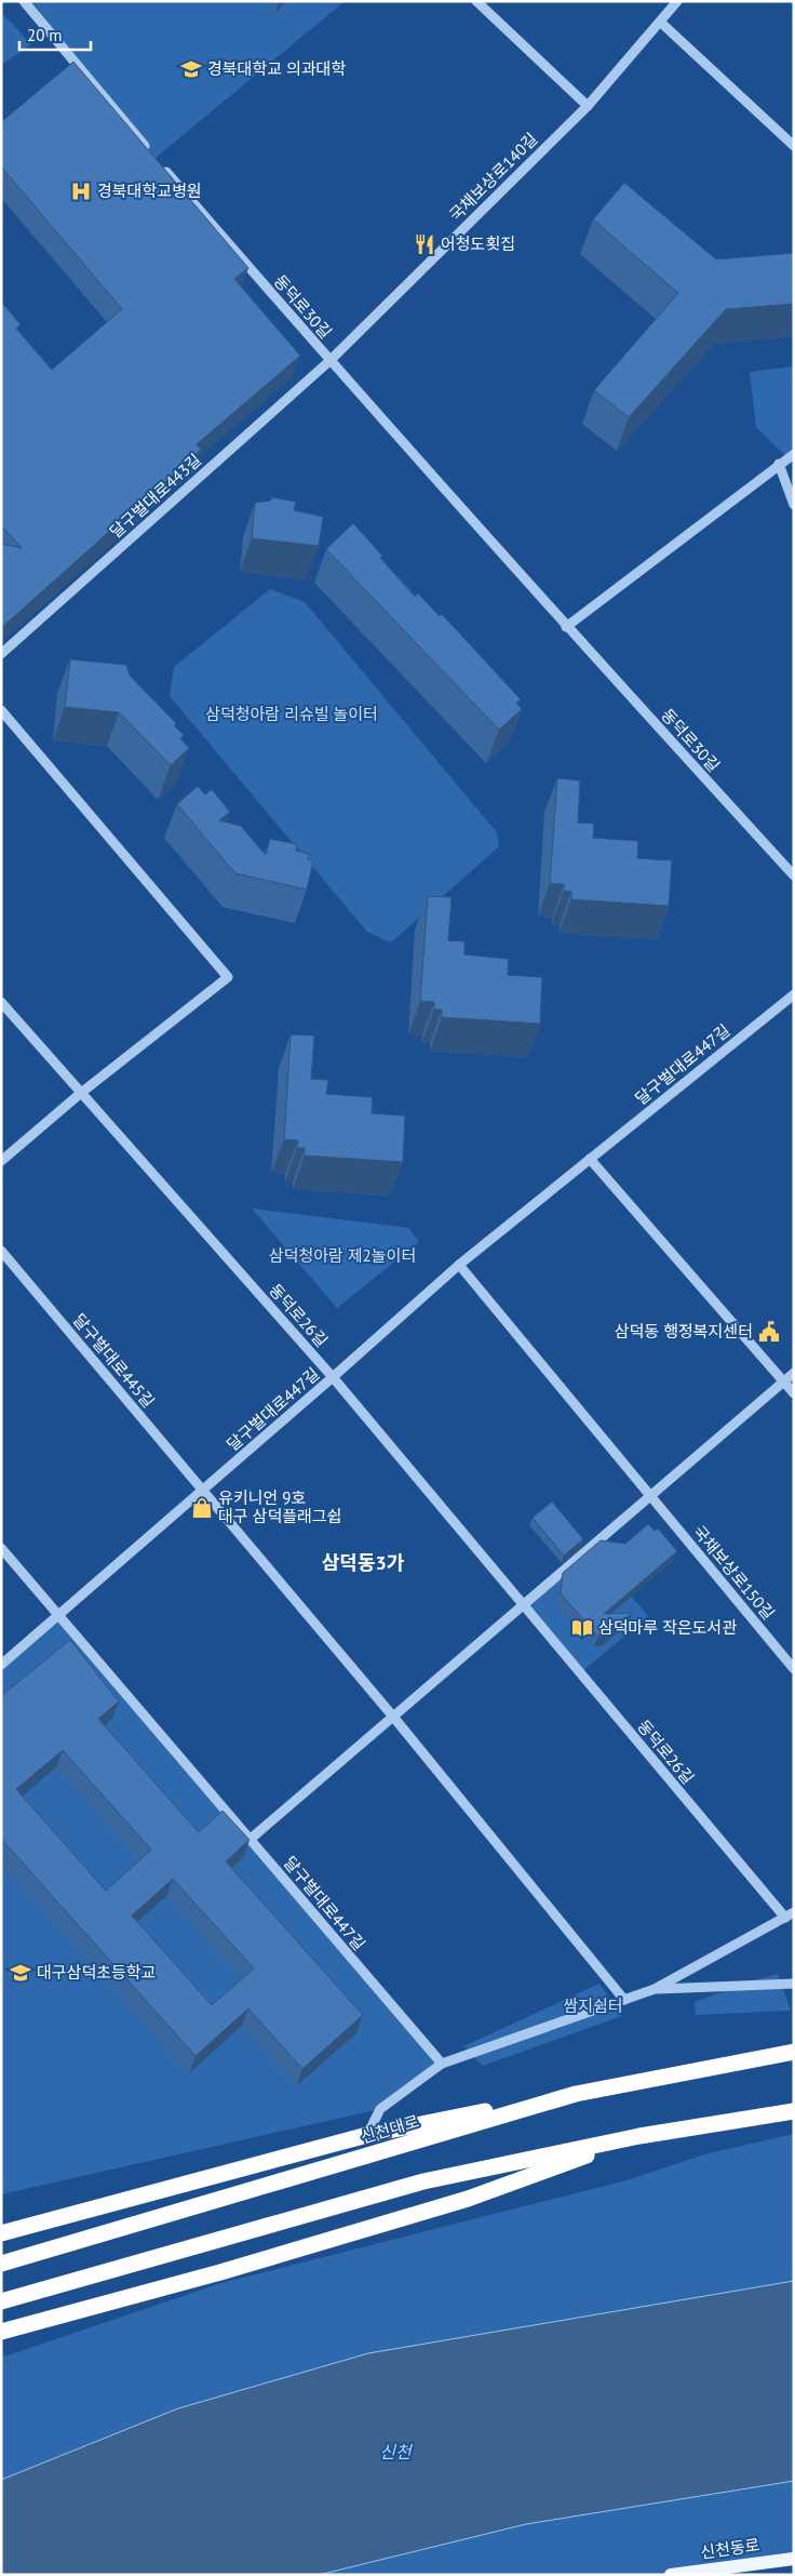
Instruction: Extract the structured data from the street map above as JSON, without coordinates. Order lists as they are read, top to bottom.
{
  "streets": {
    "highway": ["신천대로"],
    "main road": ["신천동로"],
    "street": [
      "국채보상로140길",
      "동덕로30길",
      "달구벌대로443길",
      "달구벌대로447길",
      "동덕로26길",
      "달구벌대로445길",
      "국채보상로150길"
    ]
  },
  "crossings": [
    ["국채보상로140길", "동덕로30길"],
    ["국채보상로140길", "달구벌대로443길"],
    ["동덕로30길", "달구벌대로443길"],
    ["달구벌대로447길", "동덕로26길"],
    ["달구벌대로447길", "달구벌대로445길"]
  ],
  "districts": ["삼덕동3가"],
  "water": ["신천"],
  "parks": ["삼덕청아람 리슈빌 놀이터", "삼덕청아람 제2놀이터", "쌈지쉼터"],
  "places": {
    "school or university": ["경북대학교 의과대학", "대구삼덕초등학교"],
    "hospital": ["경북대학교병원"],
    "restaurant": ["어청도횟집"],
    "public building": ["삼덕동 행정복지센터"],
    "shop": ["유키니언 9호 대구 삼덕플래그쉽"],
    "library": ["삼덕마루 작은도서관"]
  },
  "scale_bar": "20 m"
}
